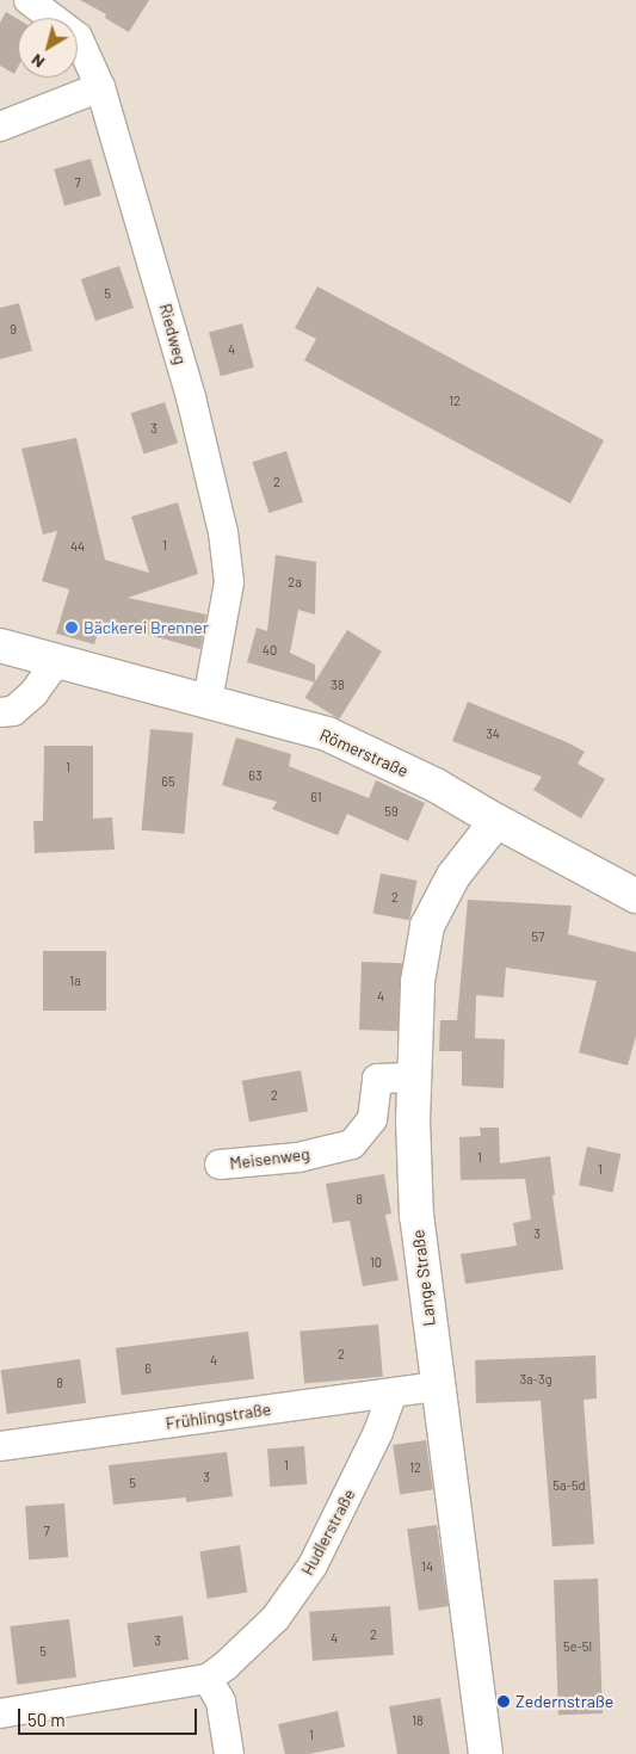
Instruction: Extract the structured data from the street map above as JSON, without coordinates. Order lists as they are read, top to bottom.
{
  "streets": {
    "street": [
      "Riedweg",
      "Römerstraße",
      "Meisenweg",
      "Lange Straße",
      "Frühlingstraße",
      "Hudlerstraße"
    ]
  },
  "crossings": [
    ["Riedweg", "Römerstraße"],
    ["Römerstraße", "Lange Straße"],
    ["Meisenweg", "Lange Straße"],
    ["Lange Straße", "Frühlingstraße"],
    ["Frühlingstraße", "Hudlerstraße"]
  ],
  "places": ["Bäckerei Brenner", "Zedernstraße"],
  "house_numbers": [
    "7",
    "5",
    "9",
    "4",
    "12",
    "3",
    "2",
    "1",
    "44",
    "2a",
    "40",
    "38",
    "34",
    "1",
    "63",
    "65",
    "61",
    "59",
    "2",
    "57",
    "1a",
    "4",
    "2",
    "1",
    "1",
    "8",
    "3",
    "10",
    "2",
    "4",
    "6",
    "3a-3g",
    "8",
    "1",
    "12",
    "3",
    "5",
    "5a-5d",
    "7",
    "14",
    "2",
    "4",
    "3",
    "5e-5l",
    "5",
    "18",
    "1"
  ],
  "scale_bar": "50 m",
  "north": "bottom left"
}
